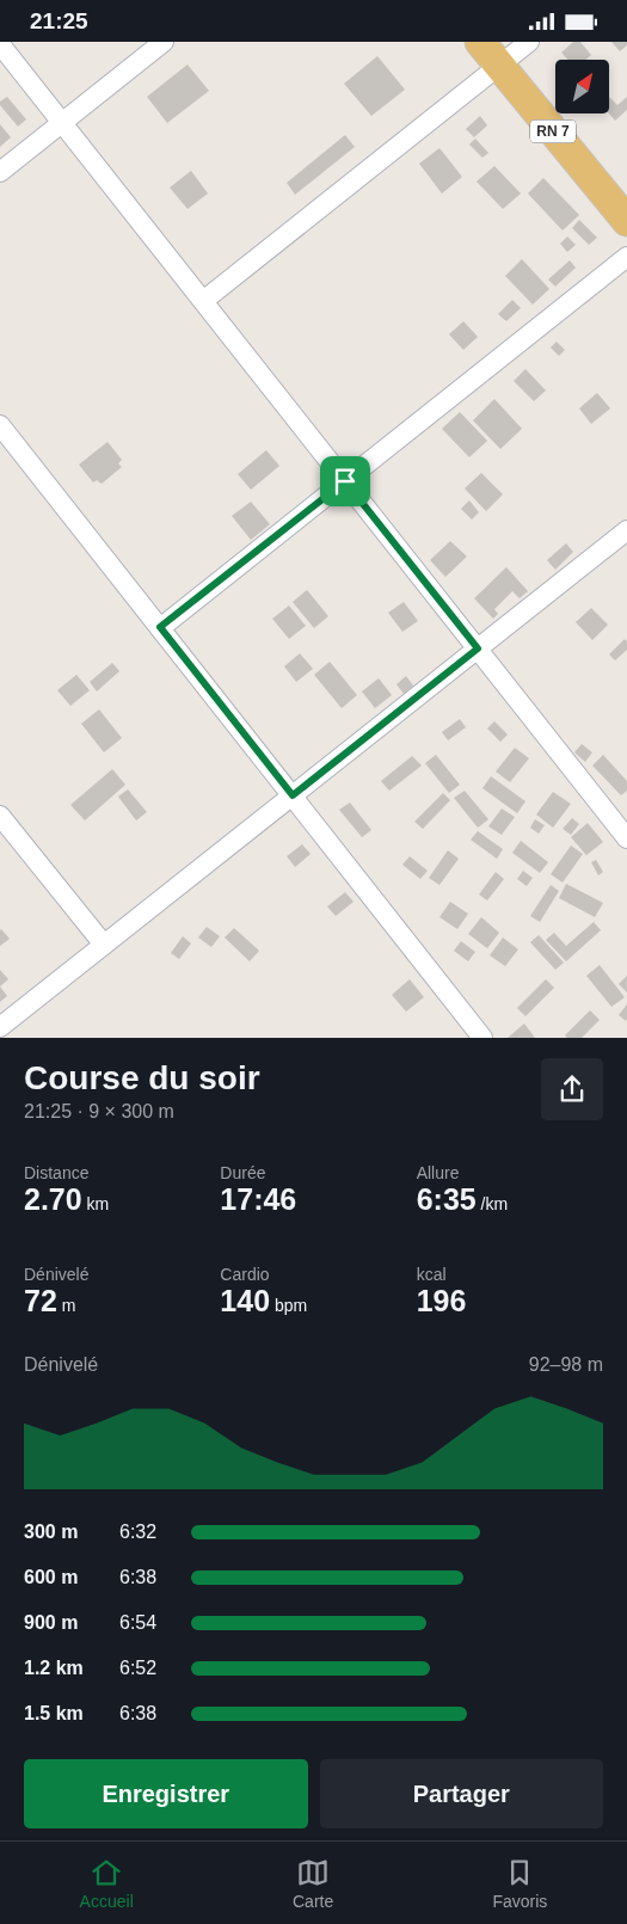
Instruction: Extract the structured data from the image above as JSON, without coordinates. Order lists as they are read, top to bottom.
{
  "streets": {
    "main road": ["RN 7"]
  },
  "north": "top right",
  "page": {
    "status": "21:25",
    "heading": ["Course du soir", "21:25 · 9 × 300 m"],
    "stats": [
      ["Distance", "2.70 km"],
      ["Durée", "17:46"],
      ["Allure", "6:35 /km"],
      ["Dénivelé", "72 m"],
      ["Cardio", "140 bpm"],
      ["kcal", "196"]
    ],
    "chart": ["Dénivelé", "92–98 m"],
    "list": [
      {
        "name": "300 m",
        "note": "6:32"
      },
      {
        "name": "600 m",
        "note": "6:38"
      },
      {
        "name": "900 m",
        "note": "6:54"
      },
      {
        "name": "1.2 km",
        "note": "6:52"
      },
      {
        "name": "1.5 km",
        "note": "6:38"
      }
    ],
    "buttons": ["Enregistrer", "Partager"],
    "tabs": ["Accueil", "Carte", "Favoris"]
  }
}
